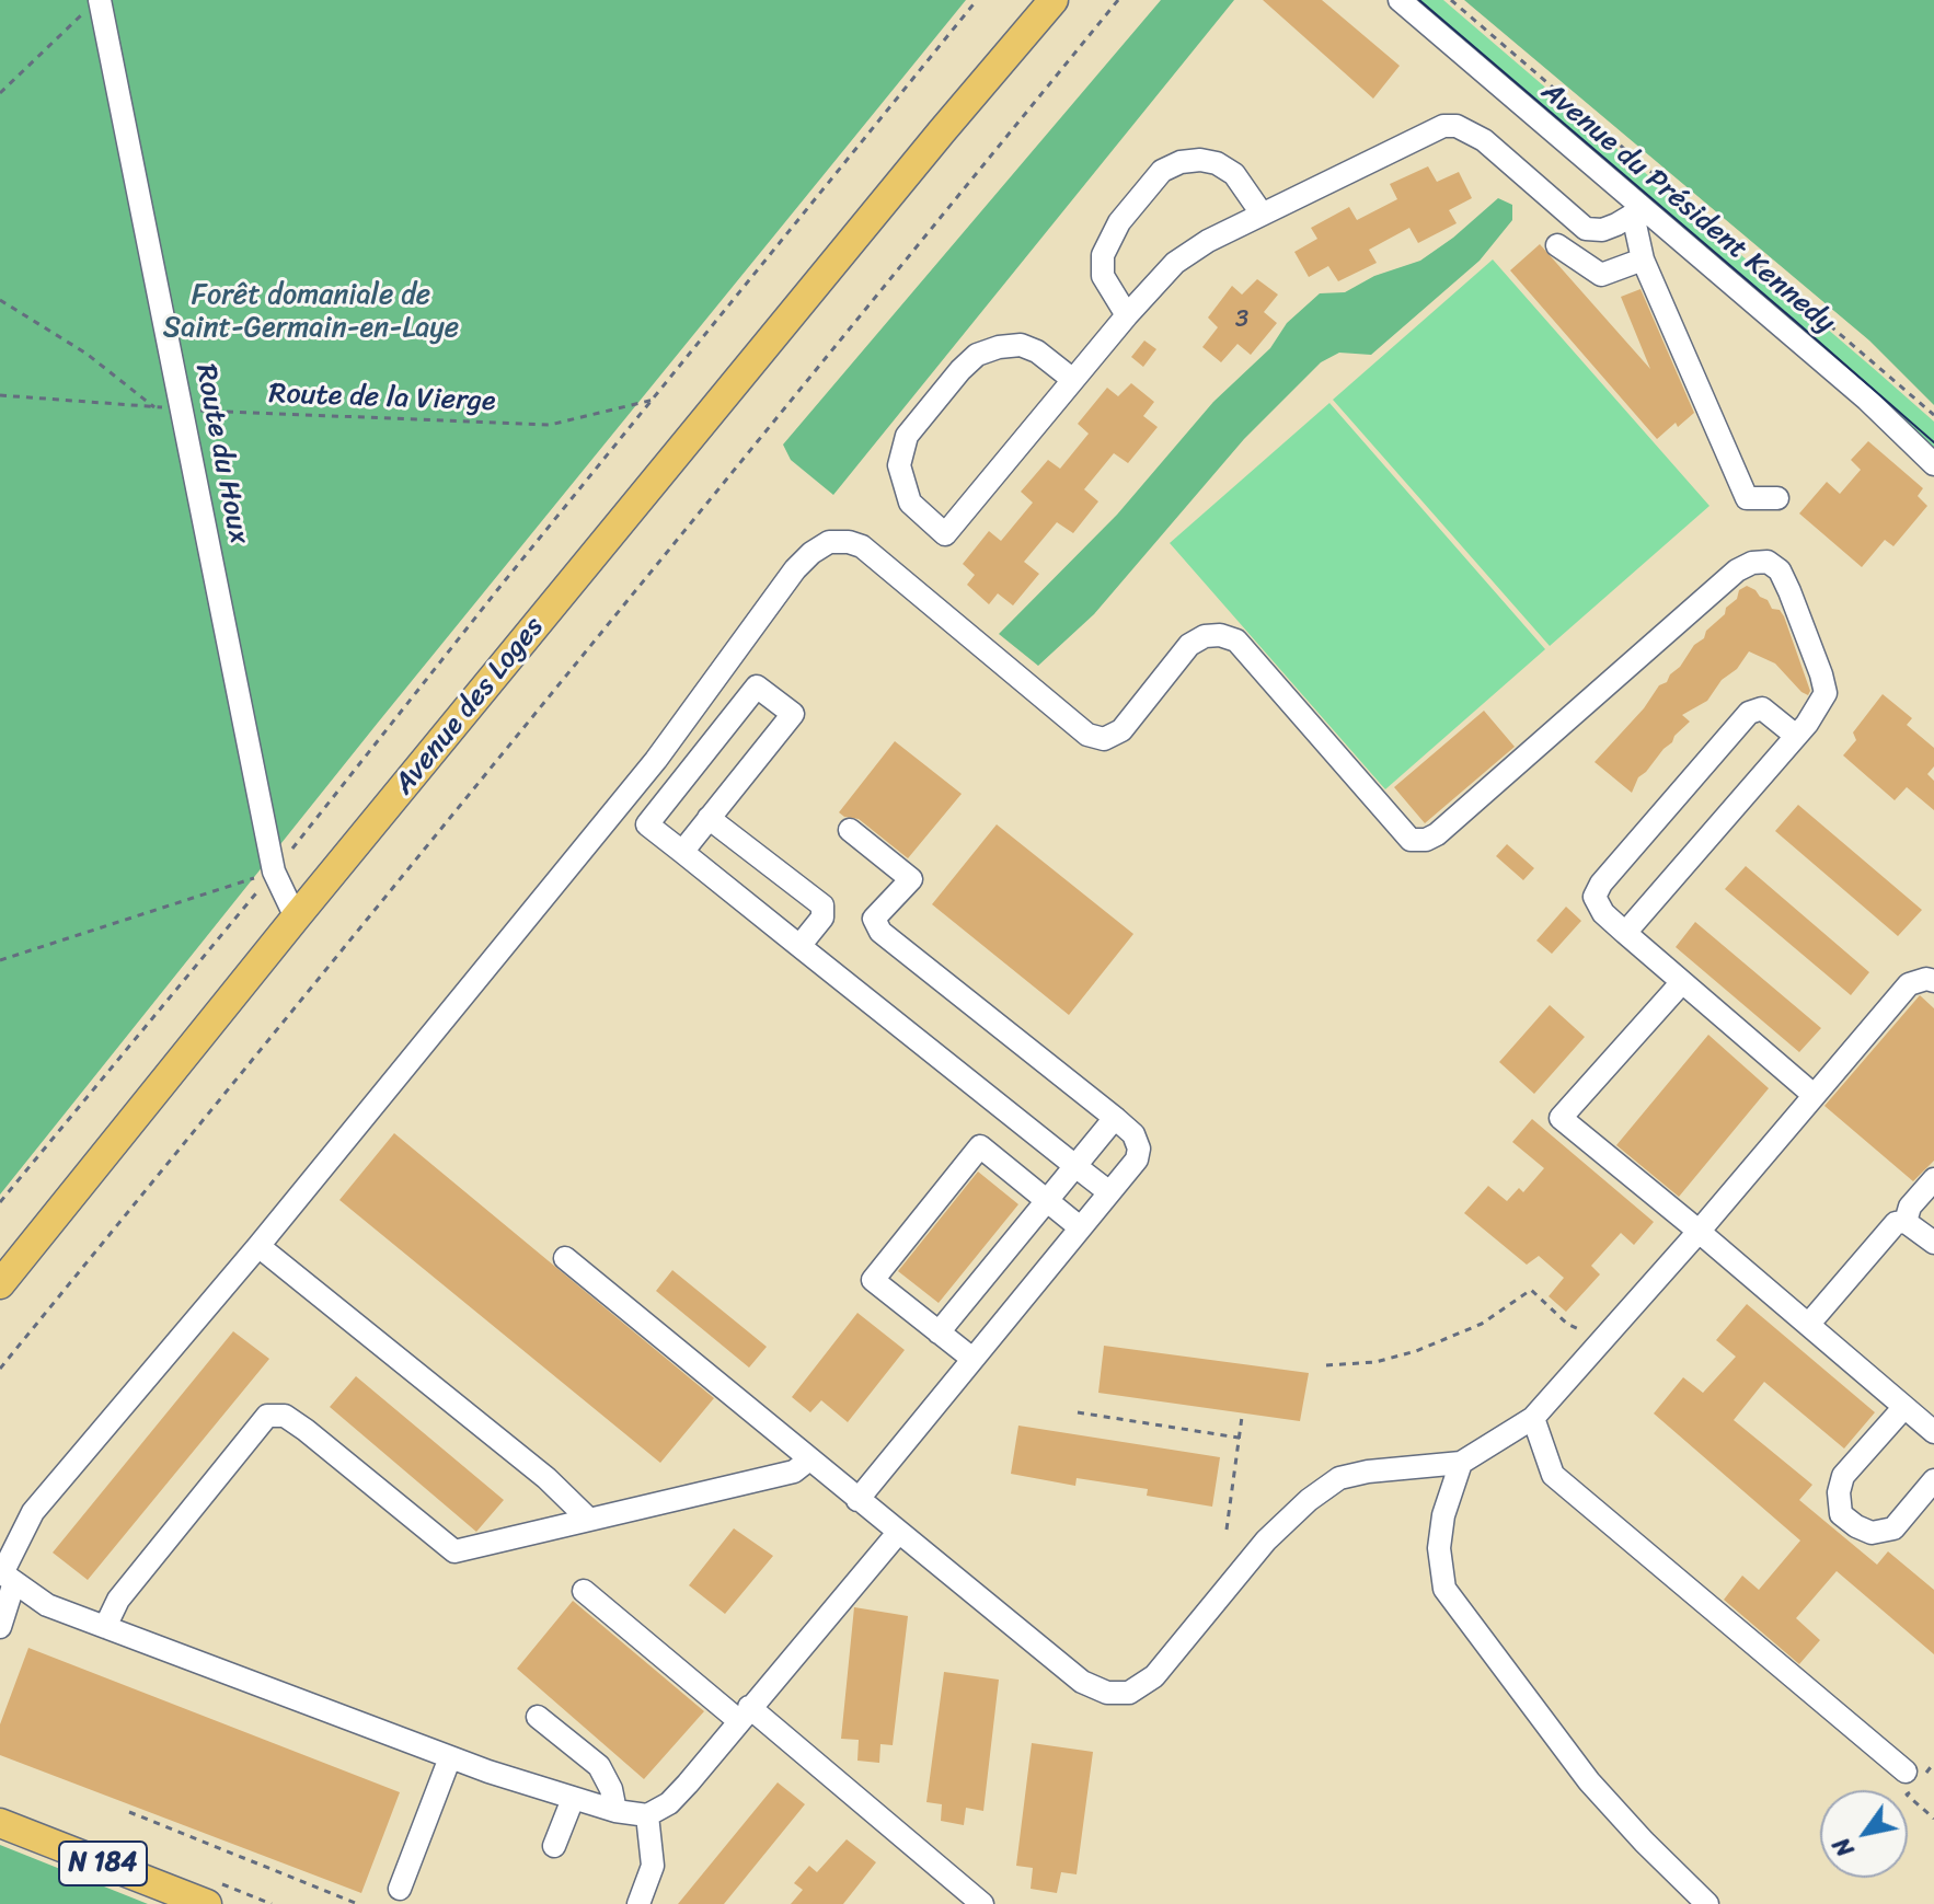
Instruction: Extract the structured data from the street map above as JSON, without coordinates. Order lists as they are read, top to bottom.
{
  "streets": {
    "main road": ["Avenue des Loges", "N 184"],
    "street": ["Avenue du Président Kennedy", "Route du Houx"],
    "path": ["Route de la Vierge"]
  },
  "crossings": [
    ["Route de la Vierge", "Route du Houx"],
    ["Route du Houx", "Avenue des Loges"]
  ],
  "parks": ["Forêt domaniale de Saint-Germain-en-Laye"],
  "house_numbers": ["3"],
  "north": "bottom left"
}
